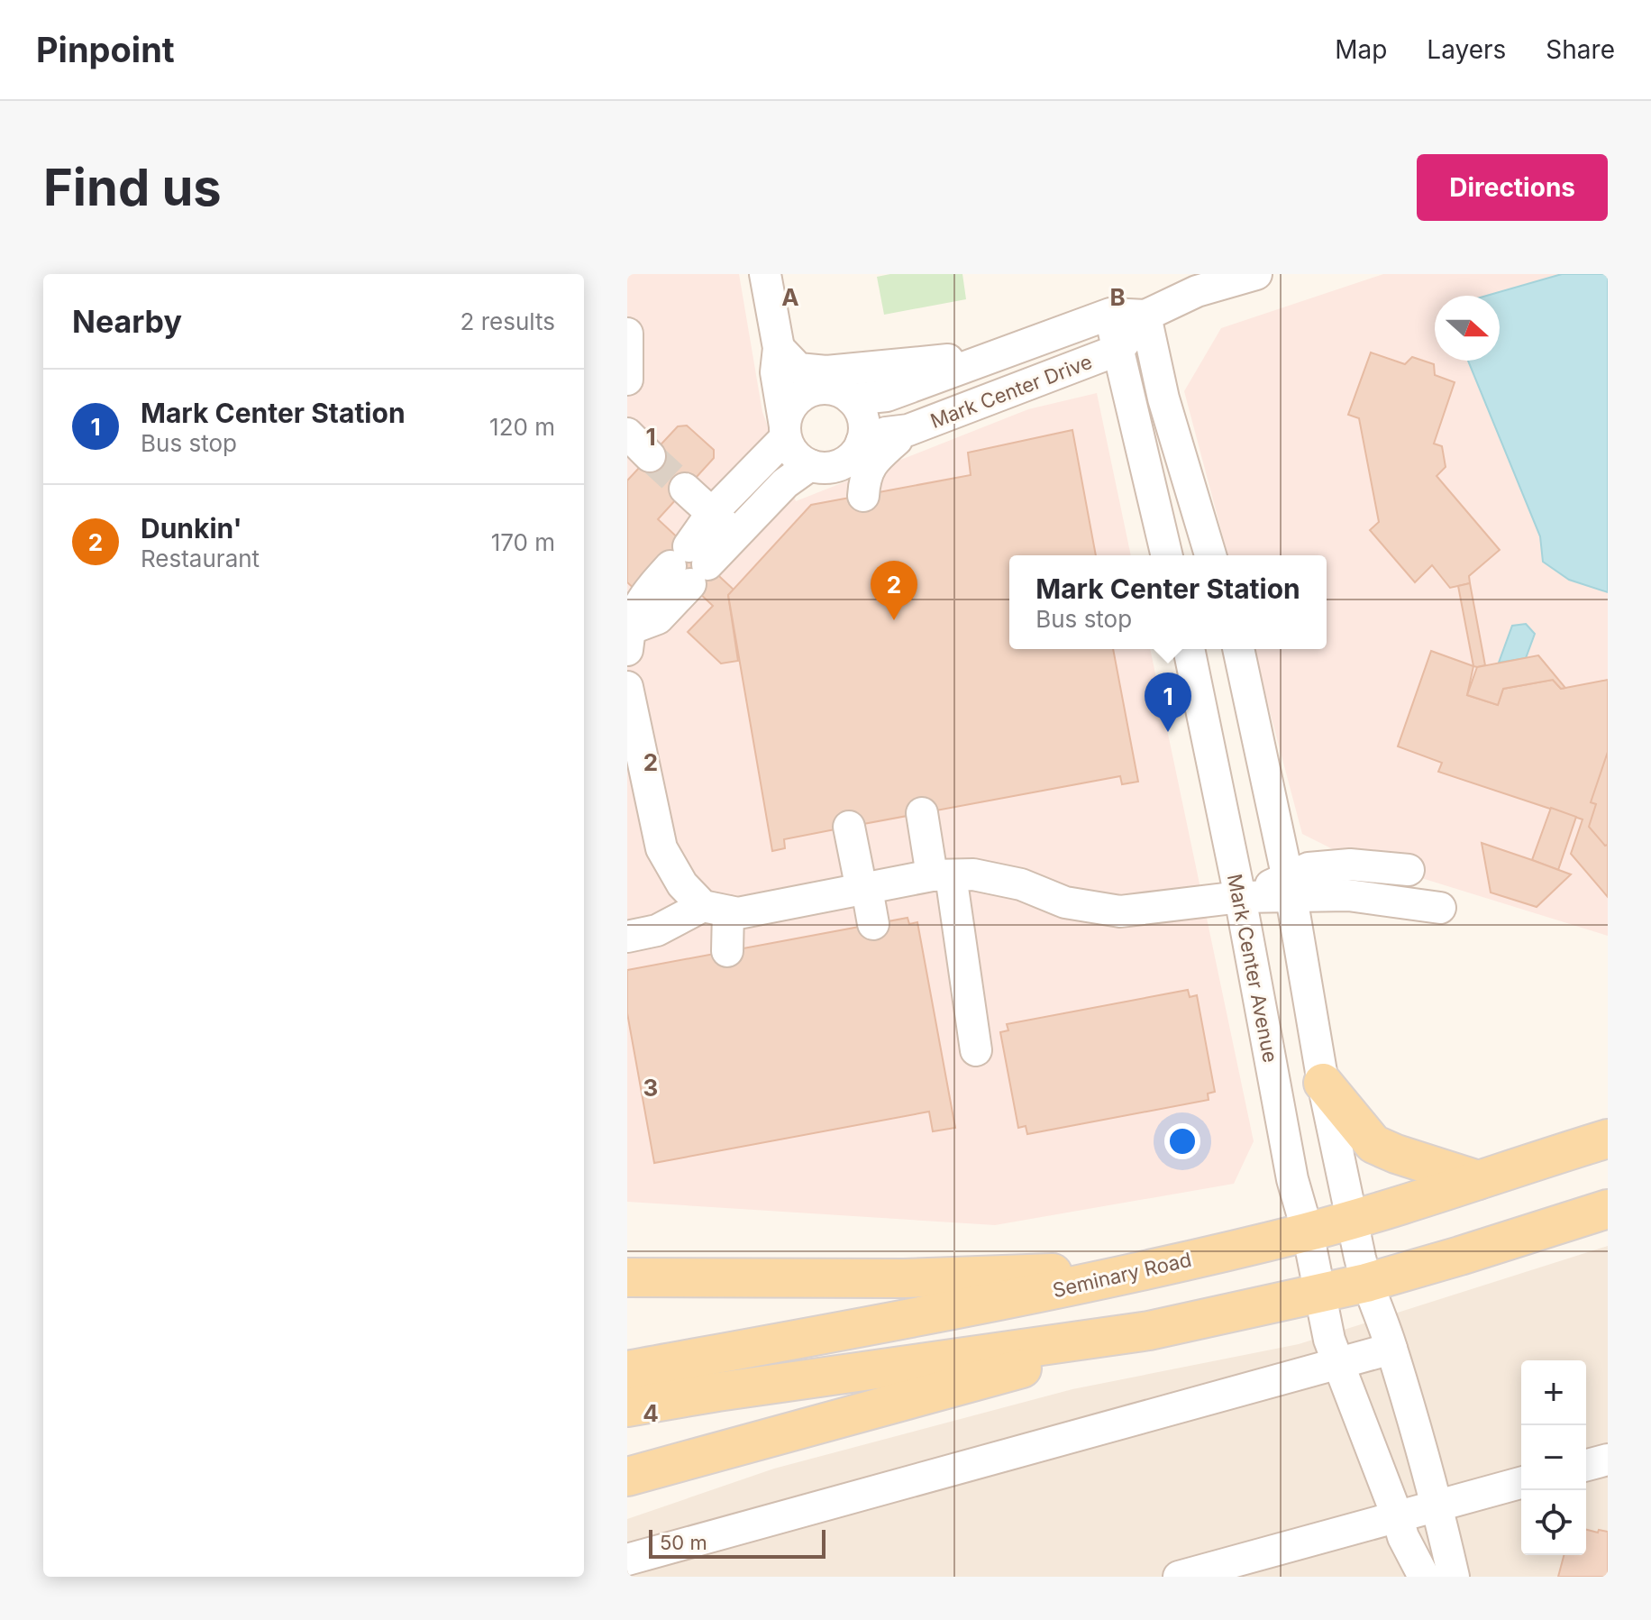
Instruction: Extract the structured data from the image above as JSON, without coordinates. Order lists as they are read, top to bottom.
{
  "streets": {
    "main road": ["Seminary Road"],
    "street": ["Mark Center Drive", "Mark Center Avenue"]
  },
  "crossings": [
    ["Mark Center Avenue", "Seminary Road"]
  ],
  "scale_bar": "50 m",
  "north": "right",
  "page": {
    "header": "Pinpoint",
    "nav": ["Map", "Layers", "Share"],
    "buttons": "Directions",
    "title": "Find us",
    "heading": ["Nearby", "2 results"],
    "list": [
      {
        "mark": "1",
        "name": "Mark Center Station",
        "note": "Bus stop",
        "value": "120 m"
      },
      {
        "mark": "2",
        "name": "Dunkin'",
        "note": "Restaurant",
        "value": "170 m"
      }
    ],
    "popup": ["Mark Center Station", "Bus stop"],
    "pins": ["2", "1"],
    "map_buttons": ["+", "−"],
    "scale": "50 m"
  },
  "grid": {
    "columns": ["A", "B"],
    "rows": [
      "1",
      "2",
      "3",
      "4"
    ]
  }
}
